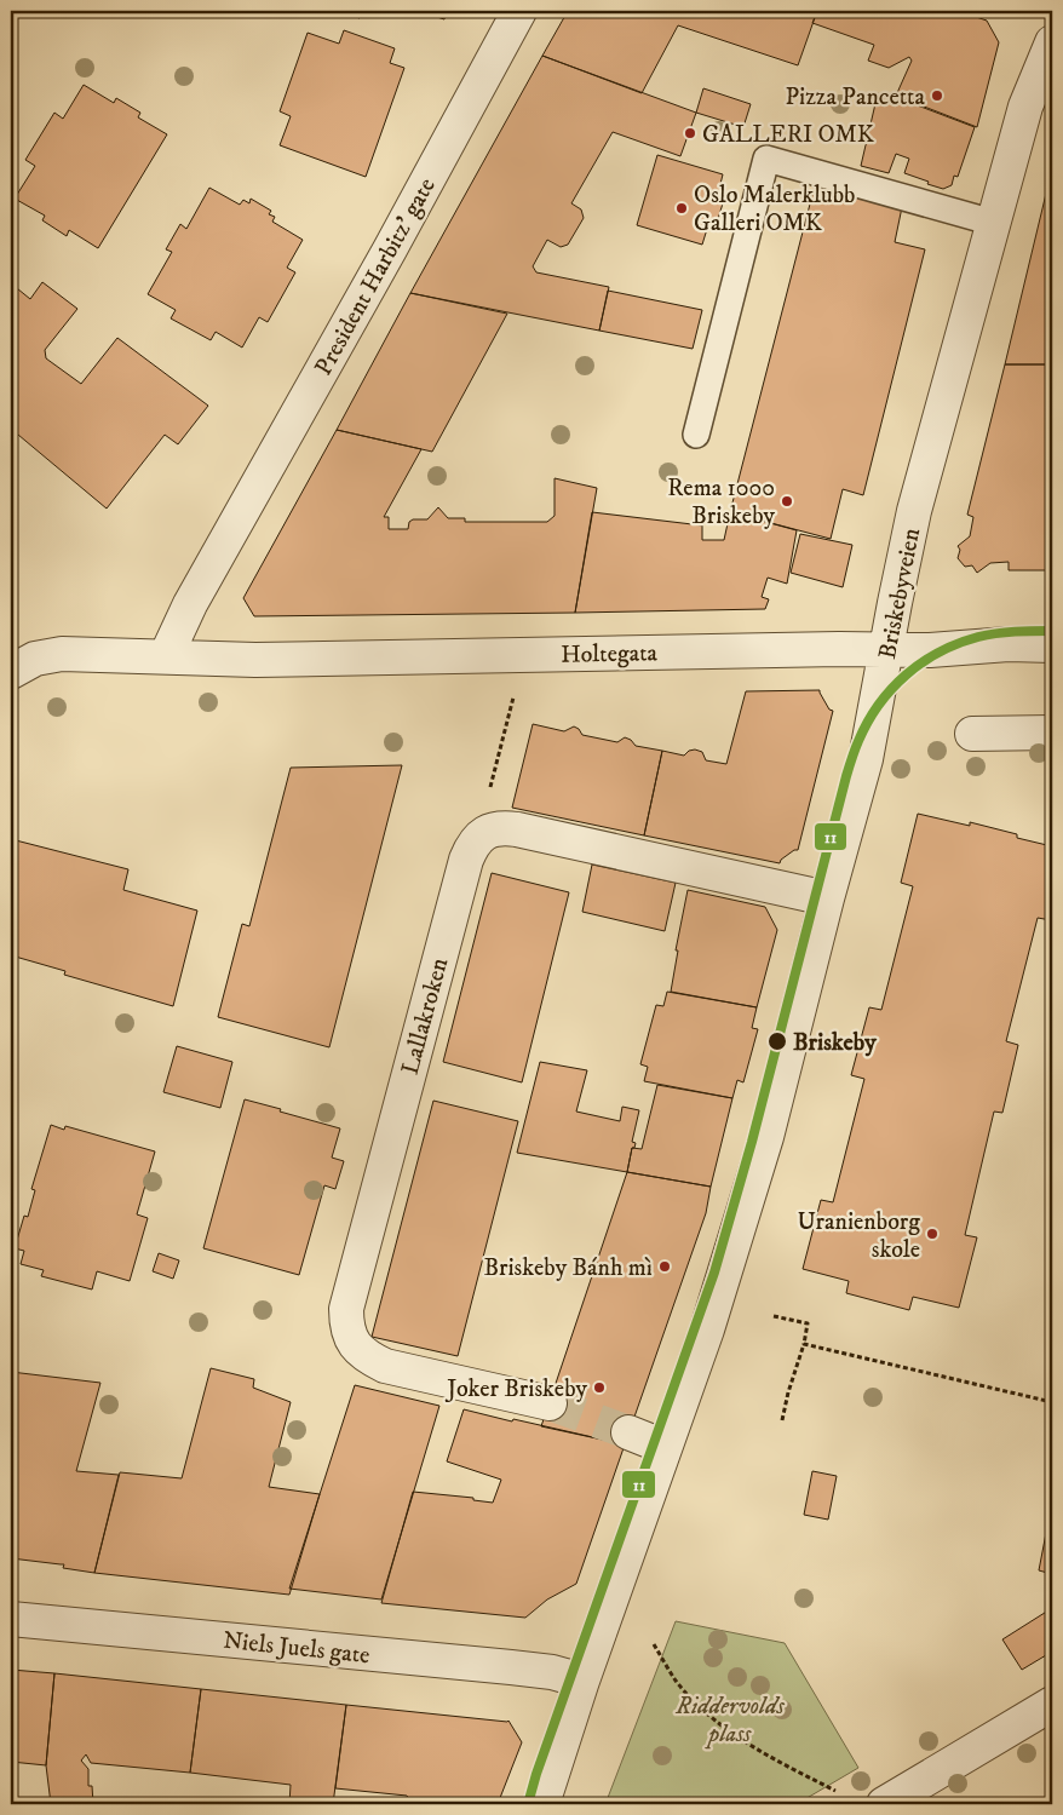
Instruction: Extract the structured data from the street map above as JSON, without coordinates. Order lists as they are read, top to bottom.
{
  "streets": {
    "street": [
      "President Harbitz’ gate",
      "Briskebyveien",
      "Holtegata",
      "Lallakroken",
      "Niels Juels gate"
    ]
  },
  "crossings": [
    ["President Harbitz’ gate", "Holtegata"],
    ["Briskebyveien", "Holtegata"],
    ["Briskebyveien", "Lallakroken"],
    ["Briskebyveien", "Niels Juels gate"]
  ],
  "parks": ["Riddervolds plass"],
  "places": [
    "Pizza Pancetta",
    "GALLERI OMK",
    "Oslo Malerklubb Galleri OMK",
    "Rema 1000 Briskeby",
    "Briskeby",
    "Uranienborg skole",
    "Briskeby Bánh mì",
    "Joker Briskeby"
  ],
  "lines": ["transit line 11"]
}
